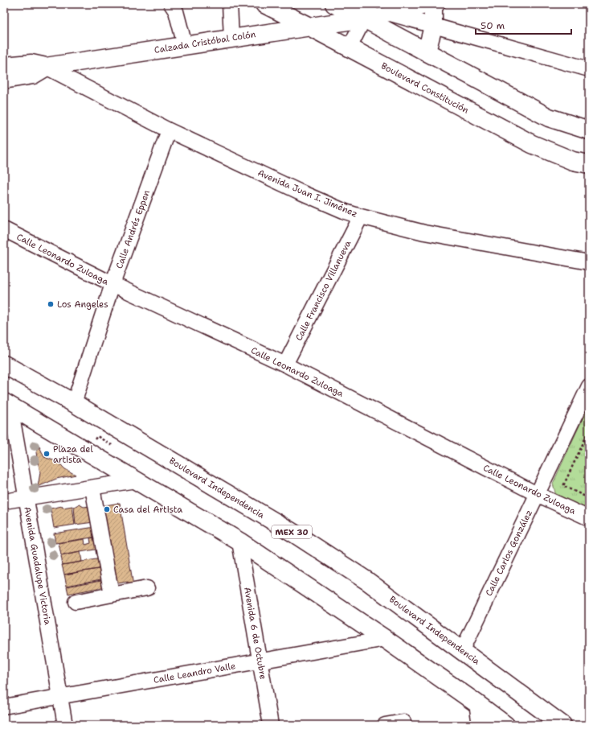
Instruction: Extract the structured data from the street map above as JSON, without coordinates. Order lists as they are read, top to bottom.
{
  "streets": {
    "main road": [
      "Calzada Cristóbal Colón",
      "Boulevard Constitución",
      "Boulevard Independencia",
      "MEX 30"
    ],
    "street": [
      "Avenida Juan I. Jiménez",
      "Calle Andrés Eppen",
      "Calle Leonardo Zuloaga",
      "Calle Francisco Villanueva",
      "Calle Carlos González",
      "Avenida Guadalupe Victoria",
      "Avenida 6 de Octubre",
      "Calle Leandro Valle"
    ]
  },
  "crossings": [
    ["Calzada Cristóbal Colón", "Boulevard Constitución"],
    ["Calzada Cristóbal Colón", "Avenida Juan I. Jiménez"],
    ["Avenida Juan I. Jiménez", "Calle Andrés Eppen"],
    ["Avenida Juan I. Jiménez", "Calle Francisco Villanueva"],
    ["Calle Andrés Eppen", "Calle Leonardo Zuloaga"],
    ["Calle Andrés Eppen", "Boulevard Independencia"],
    ["Calle Leonardo Zuloaga", "Calle Francisco Villanueva"],
    ["Calle Leonardo Zuloaga", "Calle Carlos González"],
    ["Boulevard Independencia", "Calle Carlos González"],
    ["Avenida Guadalupe Victoria", "Calle Leandro Valle"],
    ["Avenida 6 de Octubre", "Calle Leandro Valle"]
  ],
  "places": ["Los Angeles", "Plaza del artista", "Casa del Artista"],
  "scale_bar": "50 m"
}
